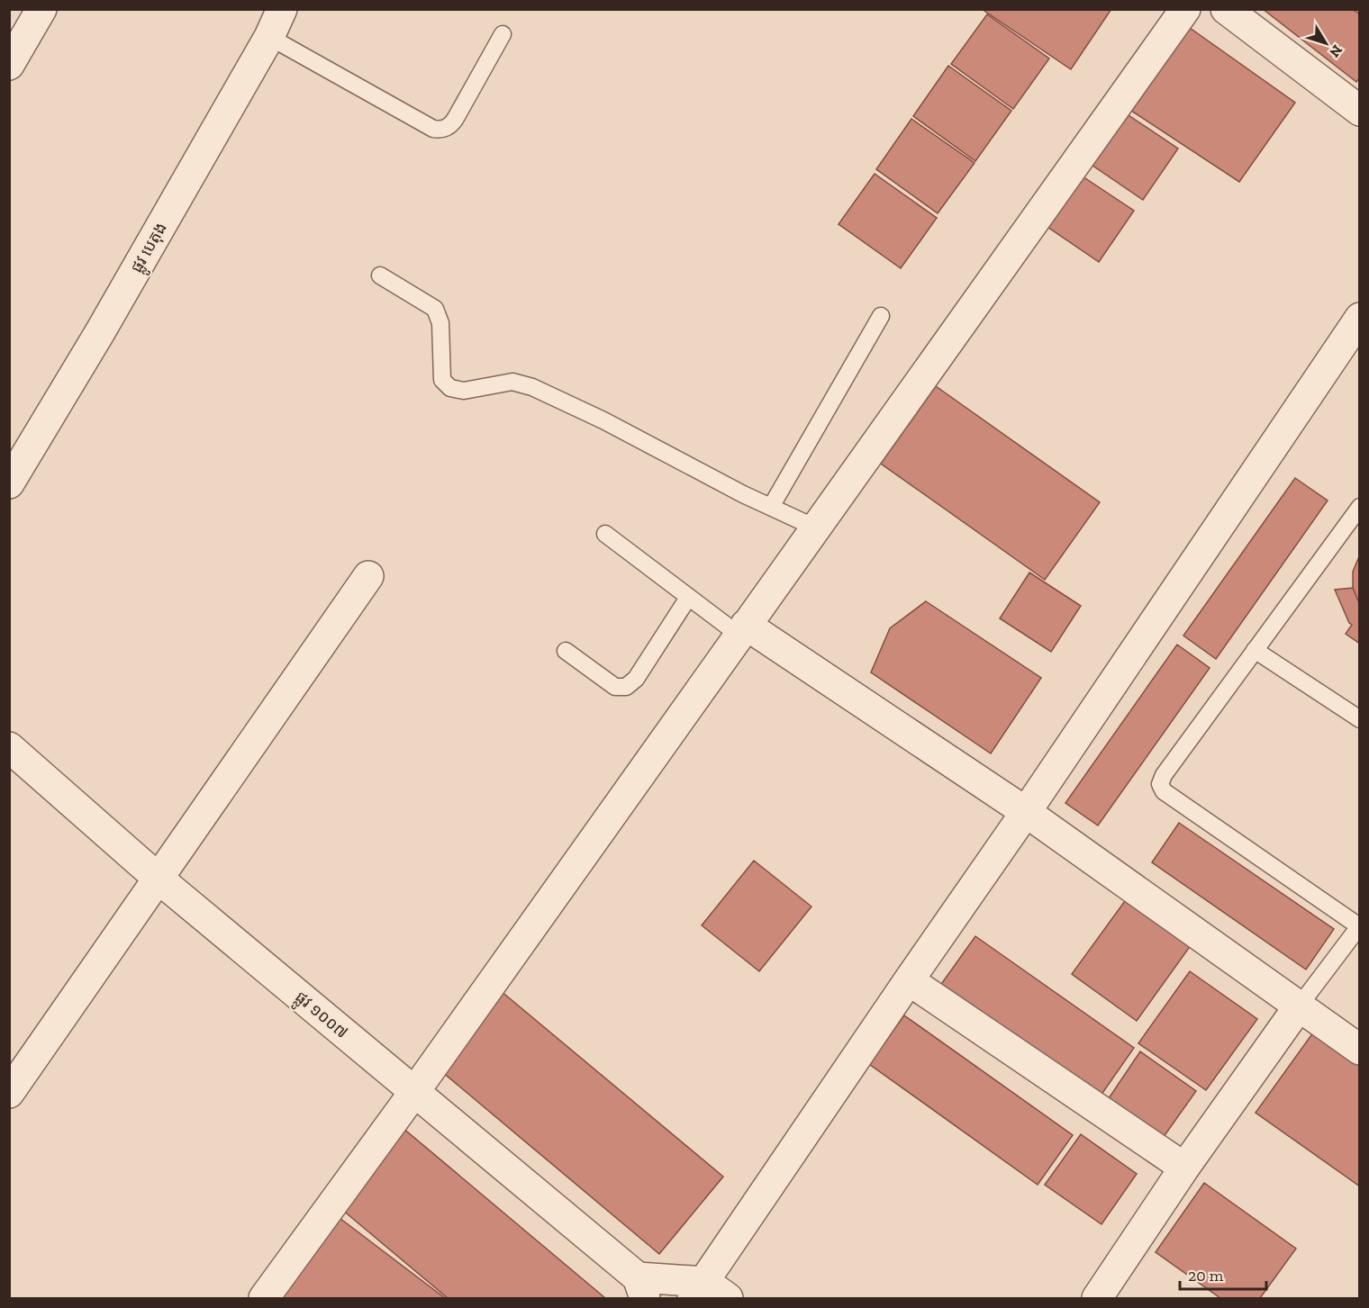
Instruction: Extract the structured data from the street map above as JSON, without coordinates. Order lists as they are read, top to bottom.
{
  "streets": {
    "street": ["ផ្លូវ បេតុង", "ផ្លូវ ១០០៧"]
  },
  "scale_bar": "20 m",
  "north": "bottom right"
}
